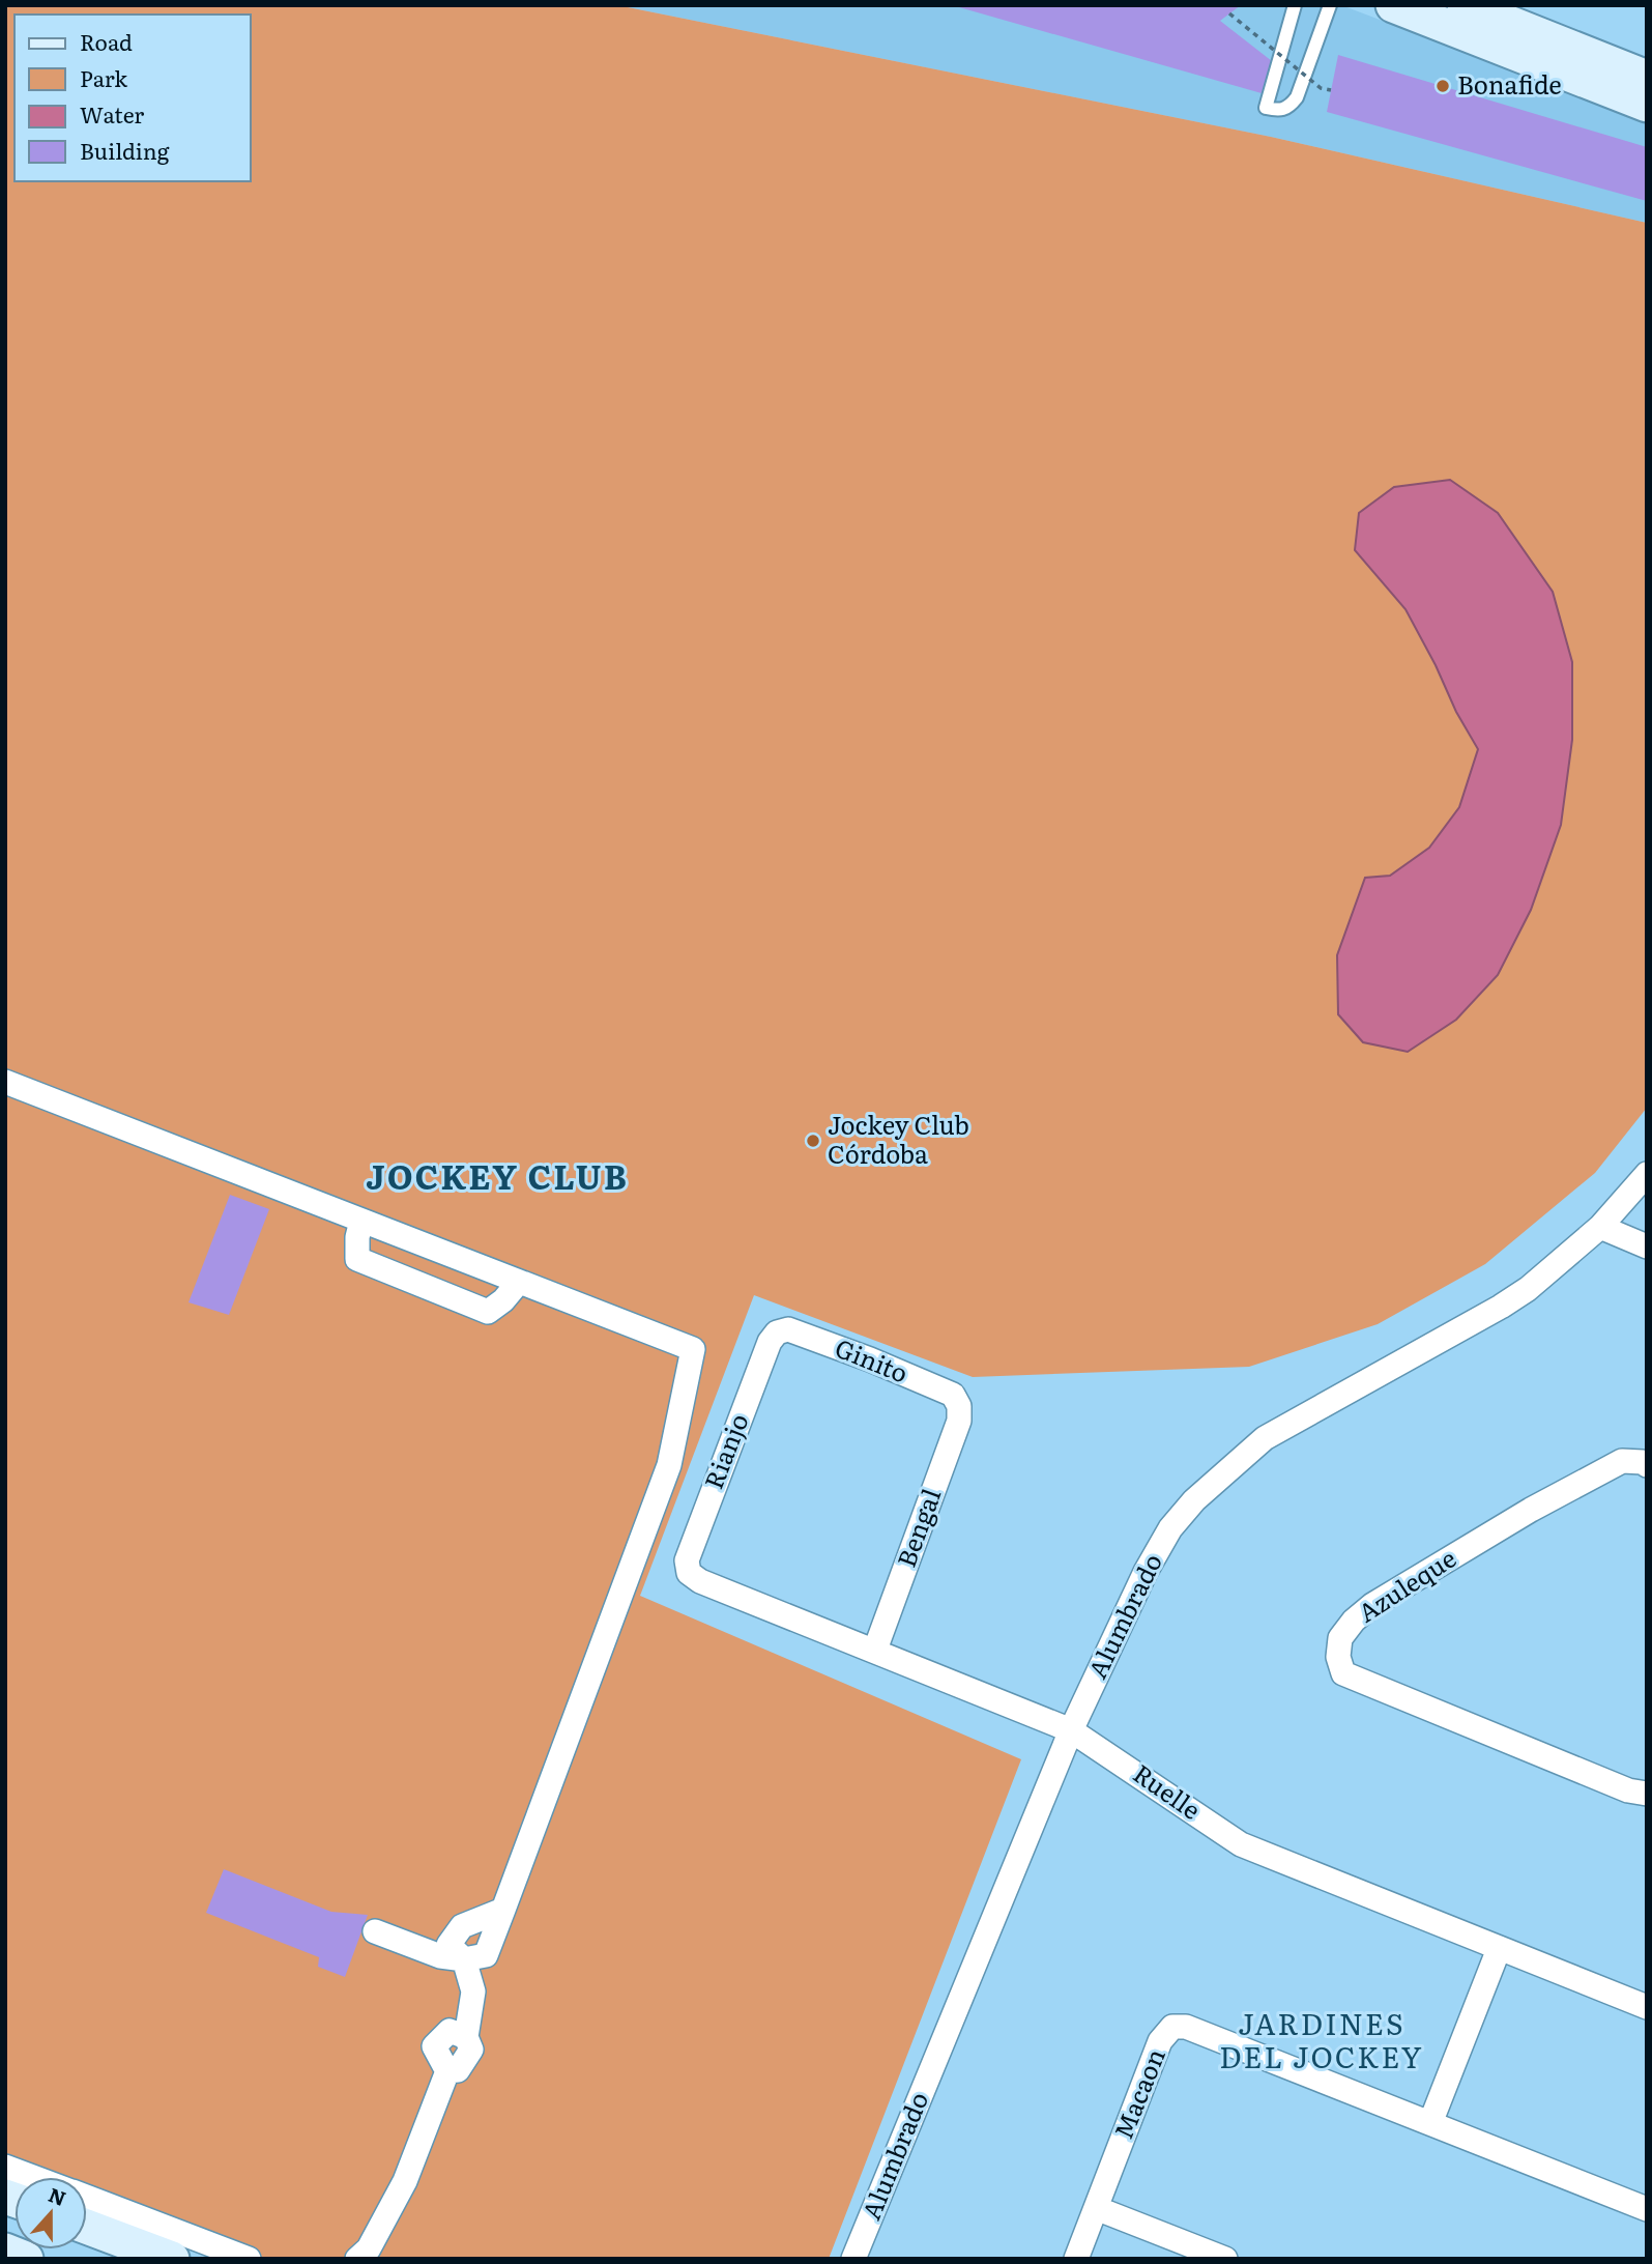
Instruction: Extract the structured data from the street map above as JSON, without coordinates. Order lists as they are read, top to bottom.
{
  "streets": {
    "street": [
      "Ginito",
      "Rianjo",
      "Bengal",
      "Azuleque",
      "Alumbrado",
      "Ruelle",
      "Macaon"
    ]
  },
  "crossings": [
    ["Ginito", "Rianjo"],
    ["Ginito", "Bengal"],
    ["Rianjo", "Ruelle"],
    ["Bengal", "Ruelle"],
    ["Alumbrado", "Ruelle"]
  ],
  "districts": ["JOCKEY CLUB", "JARDINES DEL JOCKEY"],
  "places": ["Bonafide", "Jockey Club Córdoba"],
  "legend": [
    "Road",
    "Park",
    "Water",
    "Building"
  ],
  "north": "top"
}
